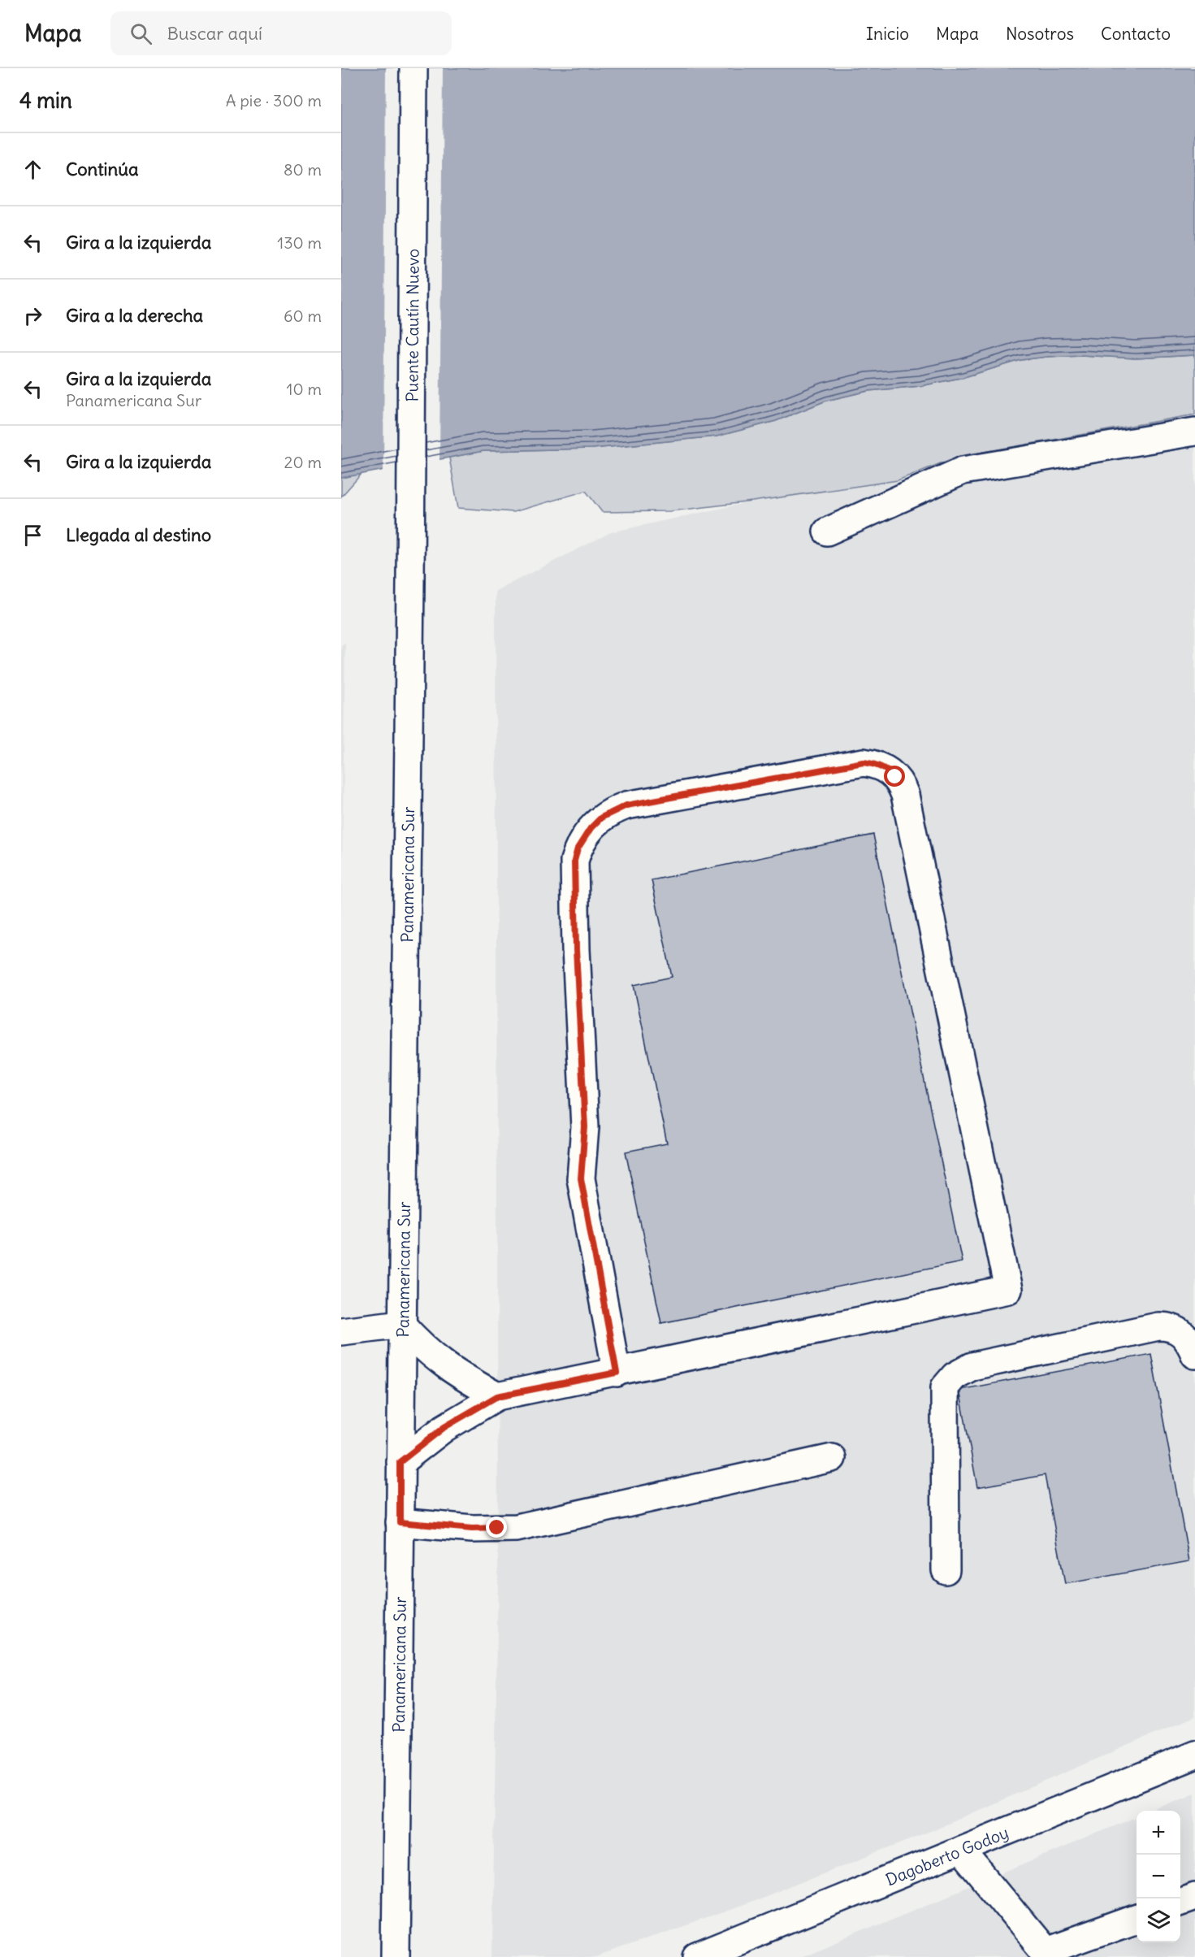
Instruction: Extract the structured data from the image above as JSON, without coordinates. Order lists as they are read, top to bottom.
{
  "streets": {
    "main road": ["Puente Cautín Nuevo", "Panamericana Sur", "Dagoberto Godoy"]
  },
  "crossings": [
    ["Puente Cautín Nuevo", "Panamericana Sur"]
  ],
  "page": {
    "header": "Mapa",
    "search": "Buscar aquí",
    "nav": [
      "Inicio",
      "Mapa",
      "Nosotros",
      "Contacto"
    ],
    "heading": ["4 min", "A pie · 300 m"],
    "list": [
      ["Continúa", "80 m"],
      ["Gira a la izquierda", "130 m"],
      ["Gira a la derecha", "60 m"],
      ["Gira a la izquierda", "Panamericana Sur", "10 m"],
      ["Gira a la izquierda", "20 m"],
      "Llegada al destino"
    ],
    "map_buttons": ["+", "−"]
  }
}
